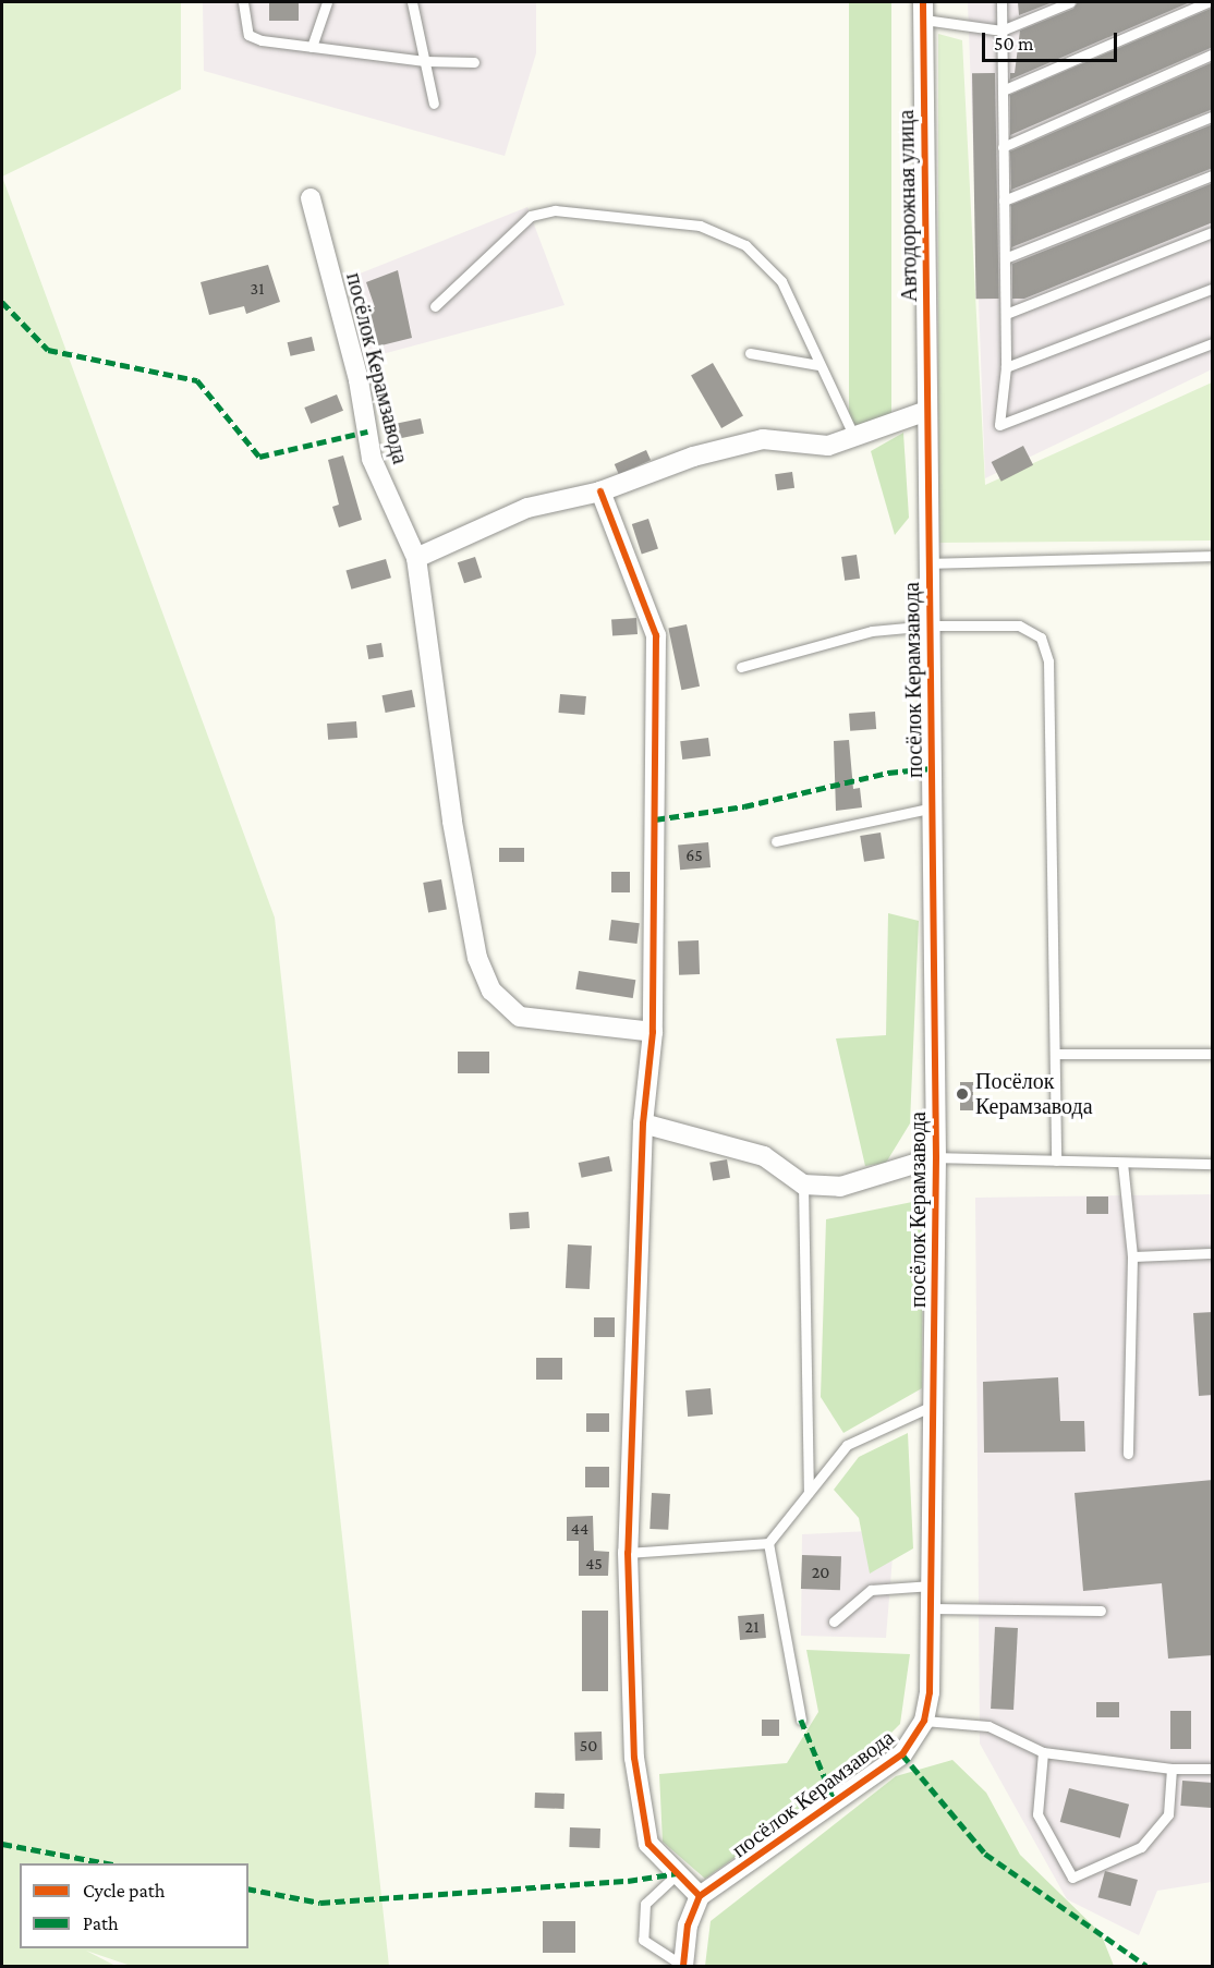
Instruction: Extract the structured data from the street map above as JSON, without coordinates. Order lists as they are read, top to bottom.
{
  "streets": {
    "street": ["Автодорожная улица", "посёлок Керамзавода"]
  },
  "crossings": [
    ["Автодорожная улица", "посёлок Керамзавода"]
  ],
  "places": ["Посёлок Керамзавода"],
  "house_numbers": [
    "31",
    "65",
    "44",
    "45",
    "20",
    "21",
    "50"
  ],
  "legend": ["Cycle path", "Path"],
  "scale_bar": "50 m"
}
